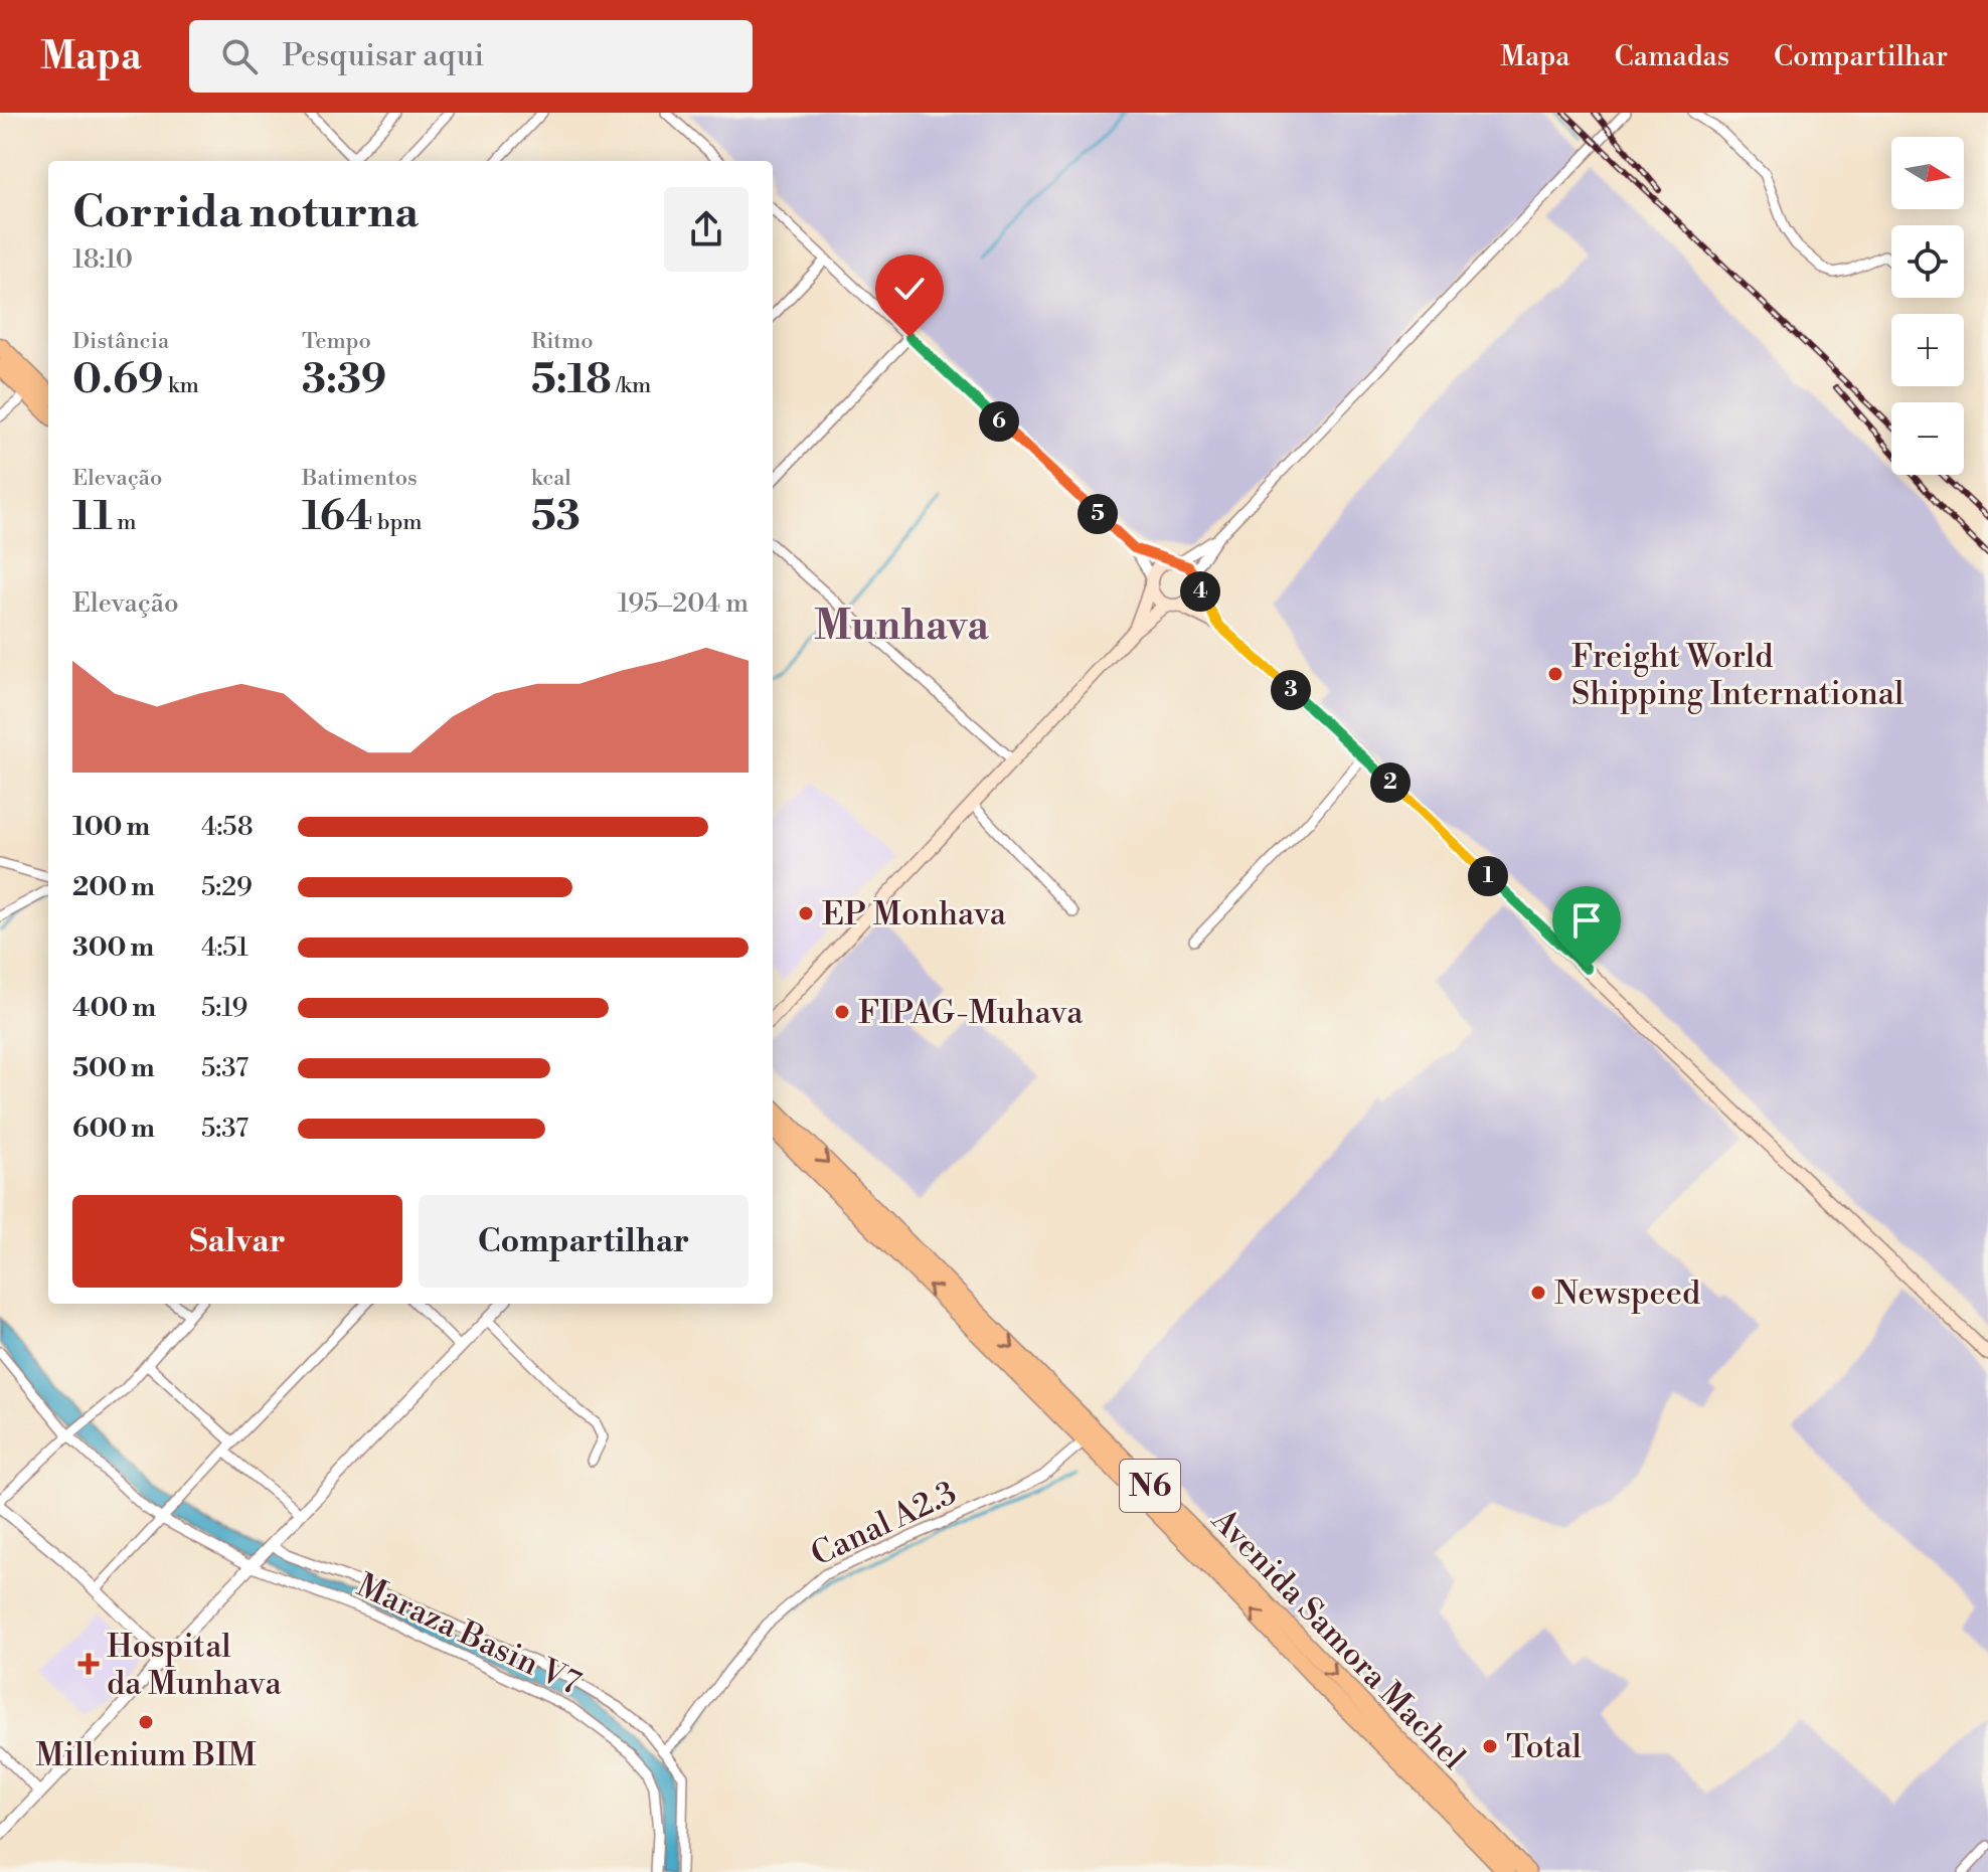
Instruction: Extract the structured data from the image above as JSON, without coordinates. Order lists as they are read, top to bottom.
{
  "streets": {
    "highway": ["N6", "Avenida Samora Machel"],
    "street": ["Canal A2.3", "Maraza Basin V7"]
  },
  "crossings": [
    ["Canal A2.3", "Avenida Samora Machel"]
  ],
  "districts": ["Munhava"],
  "places": {
    "other": [
      "Freight World Shipping International",
      "EP Monhava",
      "FIPAG-Muhava",
      "Newspeed",
      "Millenium BIM",
      "Total"
    ],
    "health": ["Hospital da Munhava"]
  },
  "north": "right",
  "page": {
    "header": "Mapa",
    "search": "Pesquisar aqui",
    "nav": ["Mapa", "Camadas", "Compartilhar"],
    "map_buttons": ["+", "−"],
    "heading": ["Corrida noturna", "18:10"],
    "stats": [
      ["Distância", "0.69 km"],
      ["Tempo", "3:39"],
      ["Ritmo", "5:18 /km"],
      ["Elevação", "11 m"],
      ["Batimentos", "164 bpm"],
      ["kcal", "53"]
    ],
    "pins": [
      "6",
      "5",
      "4",
      "3",
      "2",
      "1"
    ],
    "chart": ["Elevação", "195–204 m"],
    "list": [
      {
        "name": "100 m",
        "note": "4:58"
      },
      {
        "name": "200 m",
        "note": "5:29"
      },
      {
        "name": "300 m",
        "note": "4:51"
      },
      {
        "name": "400 m",
        "note": "5:19"
      },
      {
        "name": "500 m",
        "note": "5:37"
      },
      {
        "name": "600 m",
        "note": "5:37"
      }
    ],
    "buttons": ["Salvar", "Compartilhar"]
  }
}
